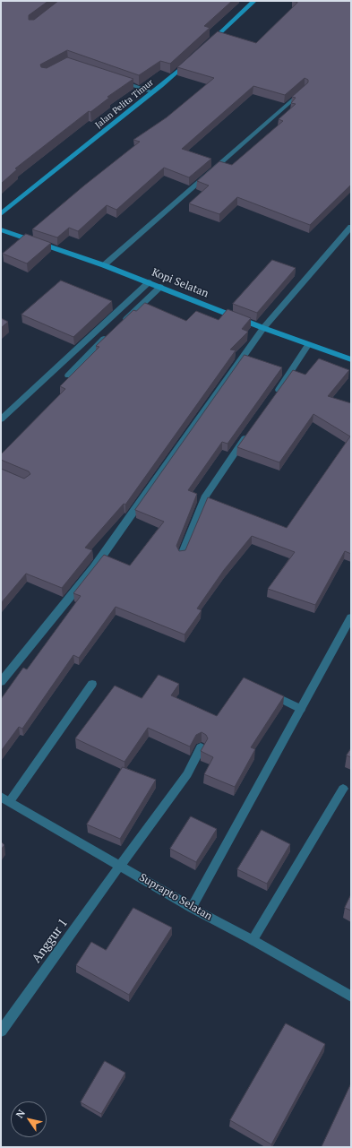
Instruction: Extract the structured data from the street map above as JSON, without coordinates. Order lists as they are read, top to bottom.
{
  "streets": {
    "street": [
      "Jalan Pelita Timur",
      "Kopi Selatan",
      "Suprapto Selatan",
      "Anggur 1"
    ]
  },
  "crossings": [
    ["Suprapto Selatan", "Anggur 1"]
  ],
  "north": "top left"
}
